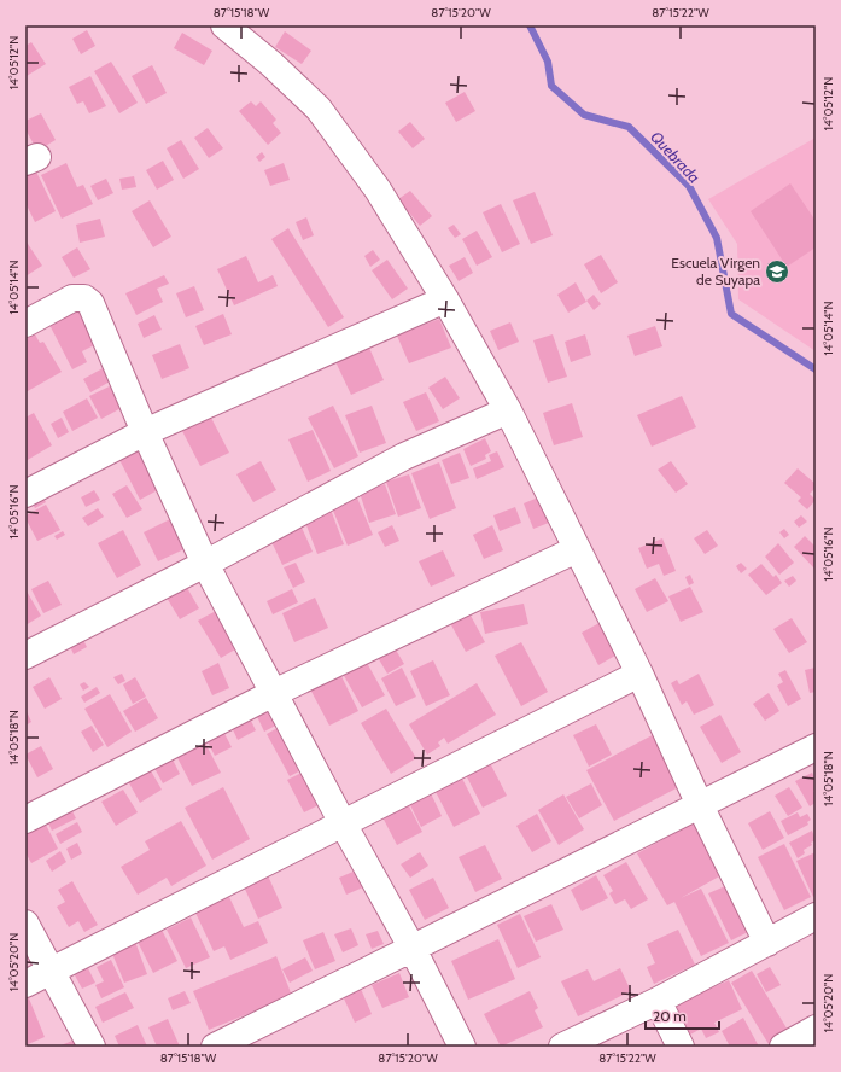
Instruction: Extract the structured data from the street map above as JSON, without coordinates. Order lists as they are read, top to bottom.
{
  "water": ["Quebrada"],
  "places": {
    "school or university": ["Escuela Virgen de Suyapa"]
  },
  "scale_bar": "20 m",
  "coordinates": [
    "87°15'18\"W",
    "87°15'20\"W",
    "87°15'22\"W",
    "14°05'12\"N",
    "14°05'14\"N",
    "14°05'16\"N",
    "14°05'18\"N",
    "14°05'20\"N"
  ]
}
